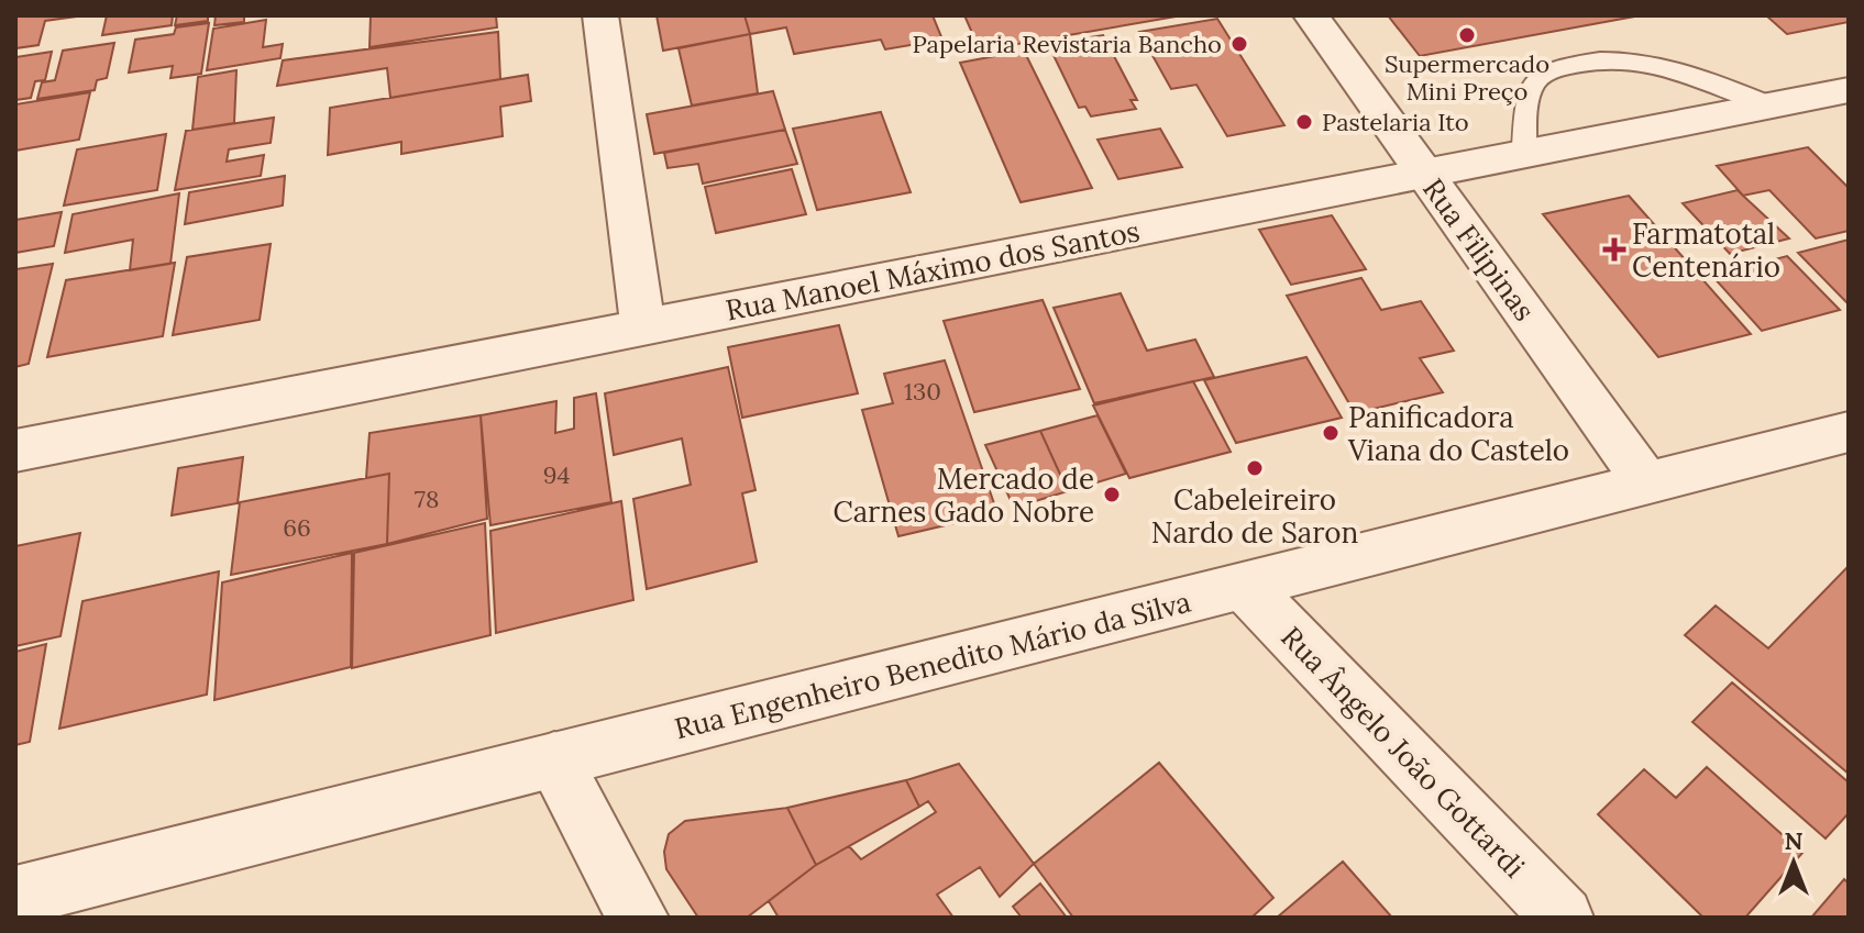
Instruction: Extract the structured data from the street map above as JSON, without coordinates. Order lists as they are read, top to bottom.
{
  "streets": {
    "street": [
      "Rua Filipinas",
      "Rua Manoel Máximo dos Santos",
      "Rua Engenheiro Benedito Mário da Silva",
      "Rua Ângelo João Gottardi"
    ]
  },
  "crossings": [
    ["Rua Filipinas", "Rua Manoel Máximo dos Santos"],
    ["Rua Filipinas", "Rua Engenheiro Benedito Mário da Silva"],
    ["Rua Engenheiro Benedito Mário da Silva", "Rua Ângelo João Gottardi"]
  ],
  "places": {
    "other": [
      "Supermercado Mini Preço",
      "Papelaria Revistaria Bancho",
      "Pastelaria Ito",
      "Panificadora Viana do Castelo",
      "Cabeleireiro Nardo de Saron",
      "Mercado de Carnes Gado Nobre"
    ],
    "health": ["Farmatotal Centenário"]
  },
  "house_numbers": [
    "130",
    "94",
    "78",
    "66"
  ],
  "north": "top"
}
